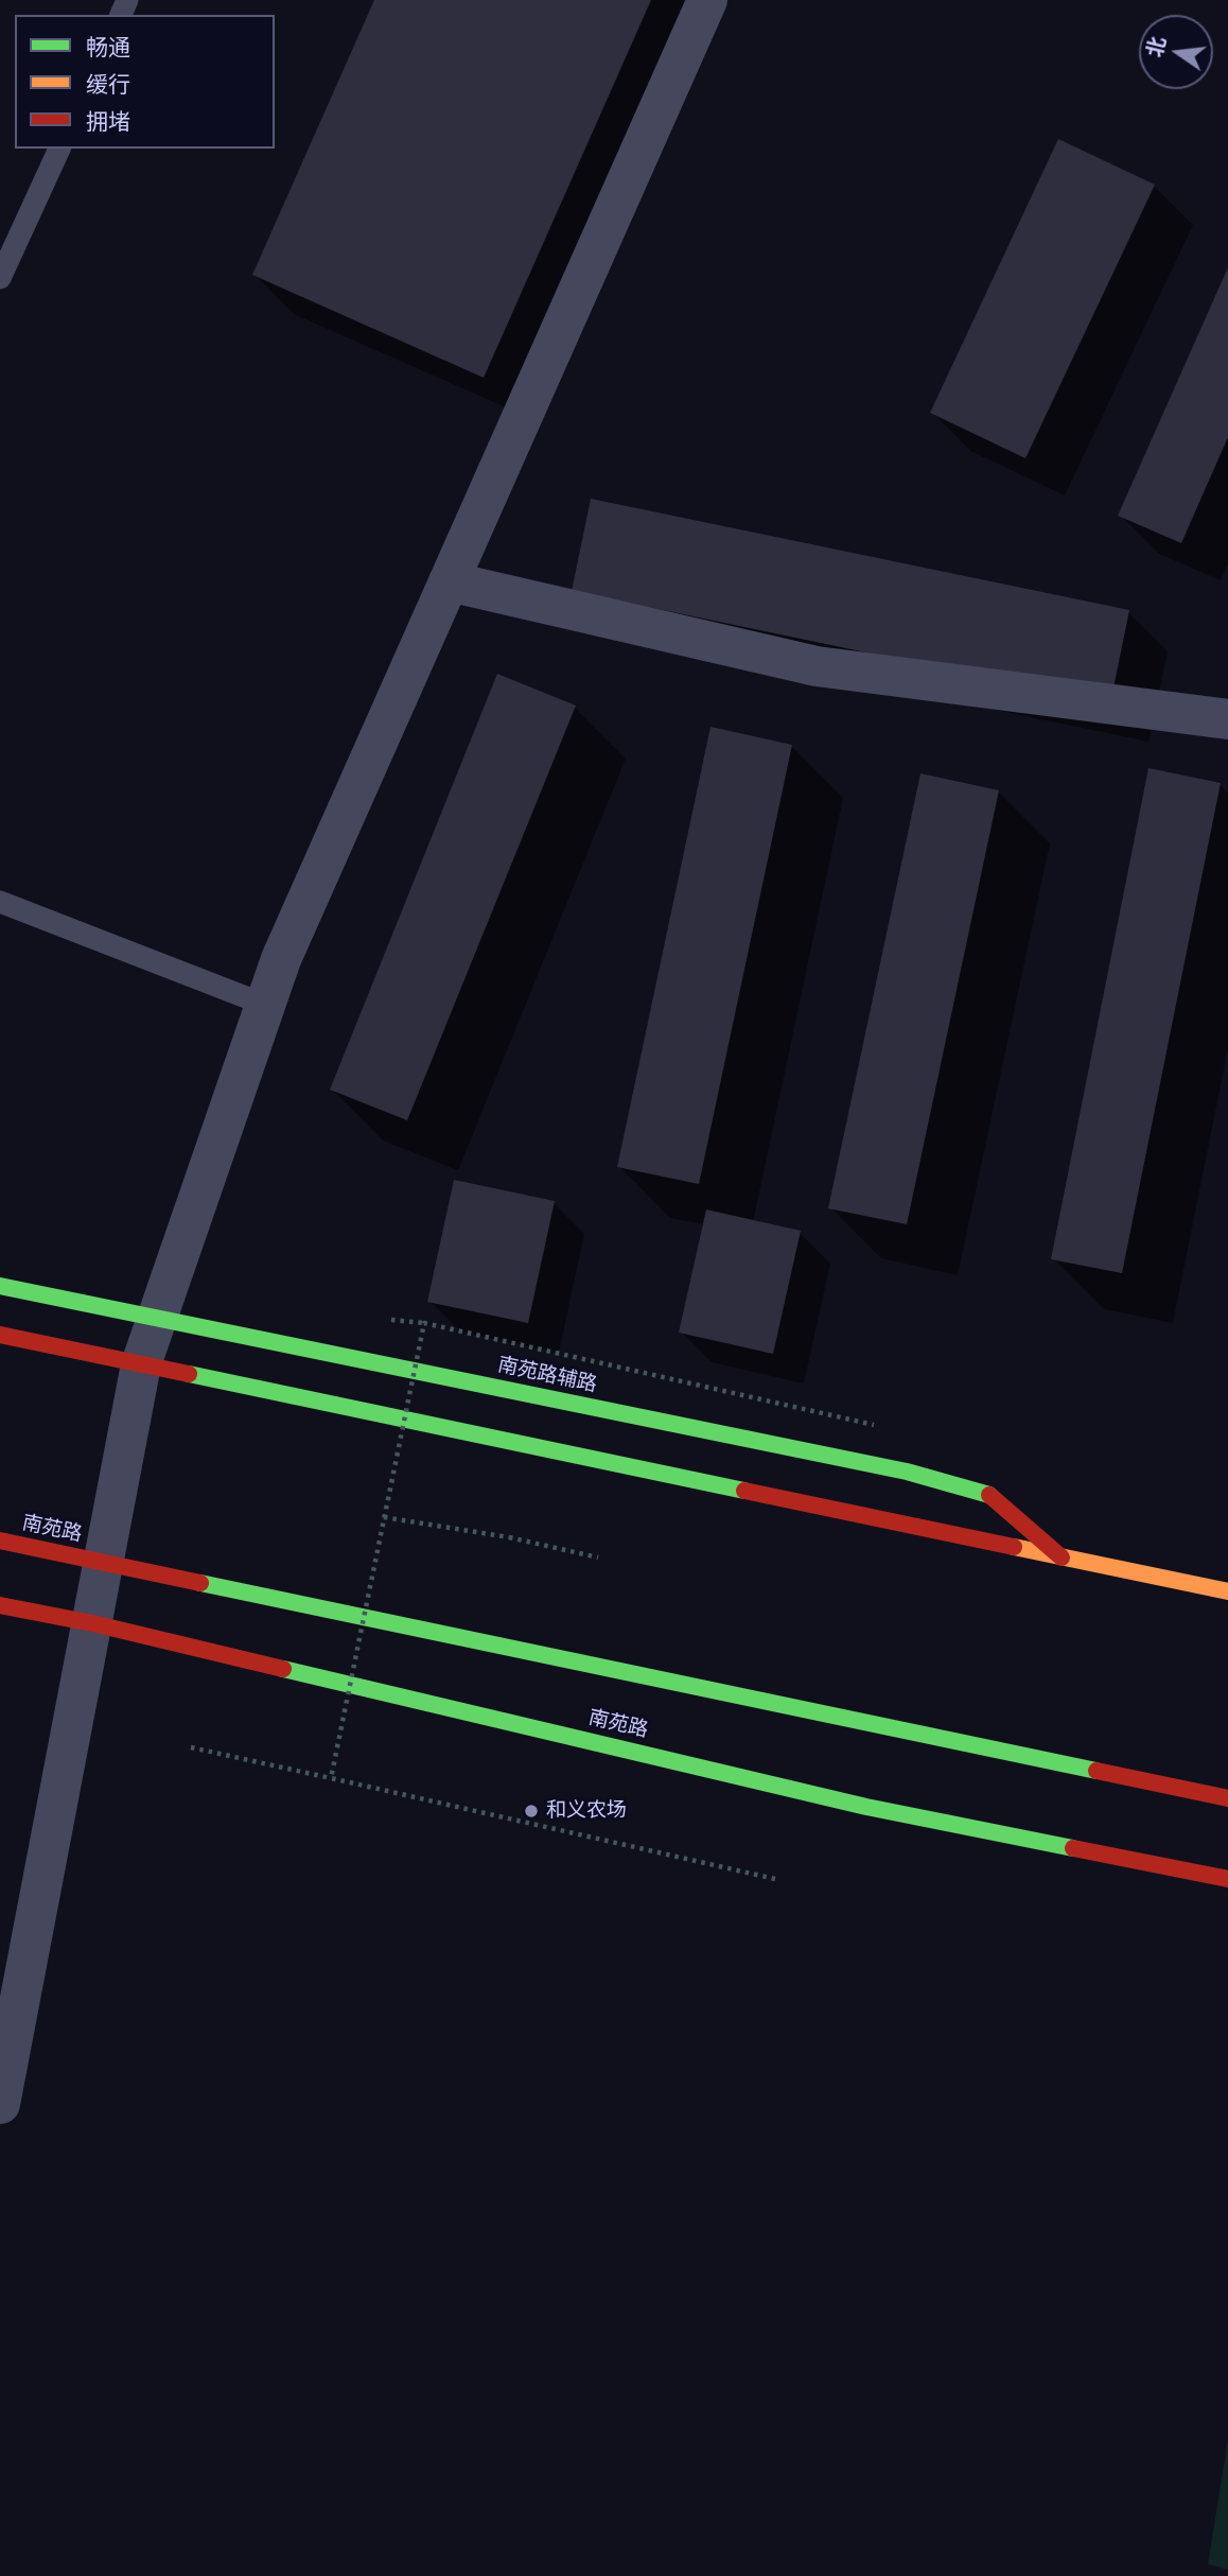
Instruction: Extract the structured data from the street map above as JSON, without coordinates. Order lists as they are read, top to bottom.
{
  "streets": {
    "main road": ["南苑路辅路", "南苑路"]
  },
  "places": ["和义农场"],
  "legend": ["畅通", "缓行", "拥堵"],
  "north": "left"
}
